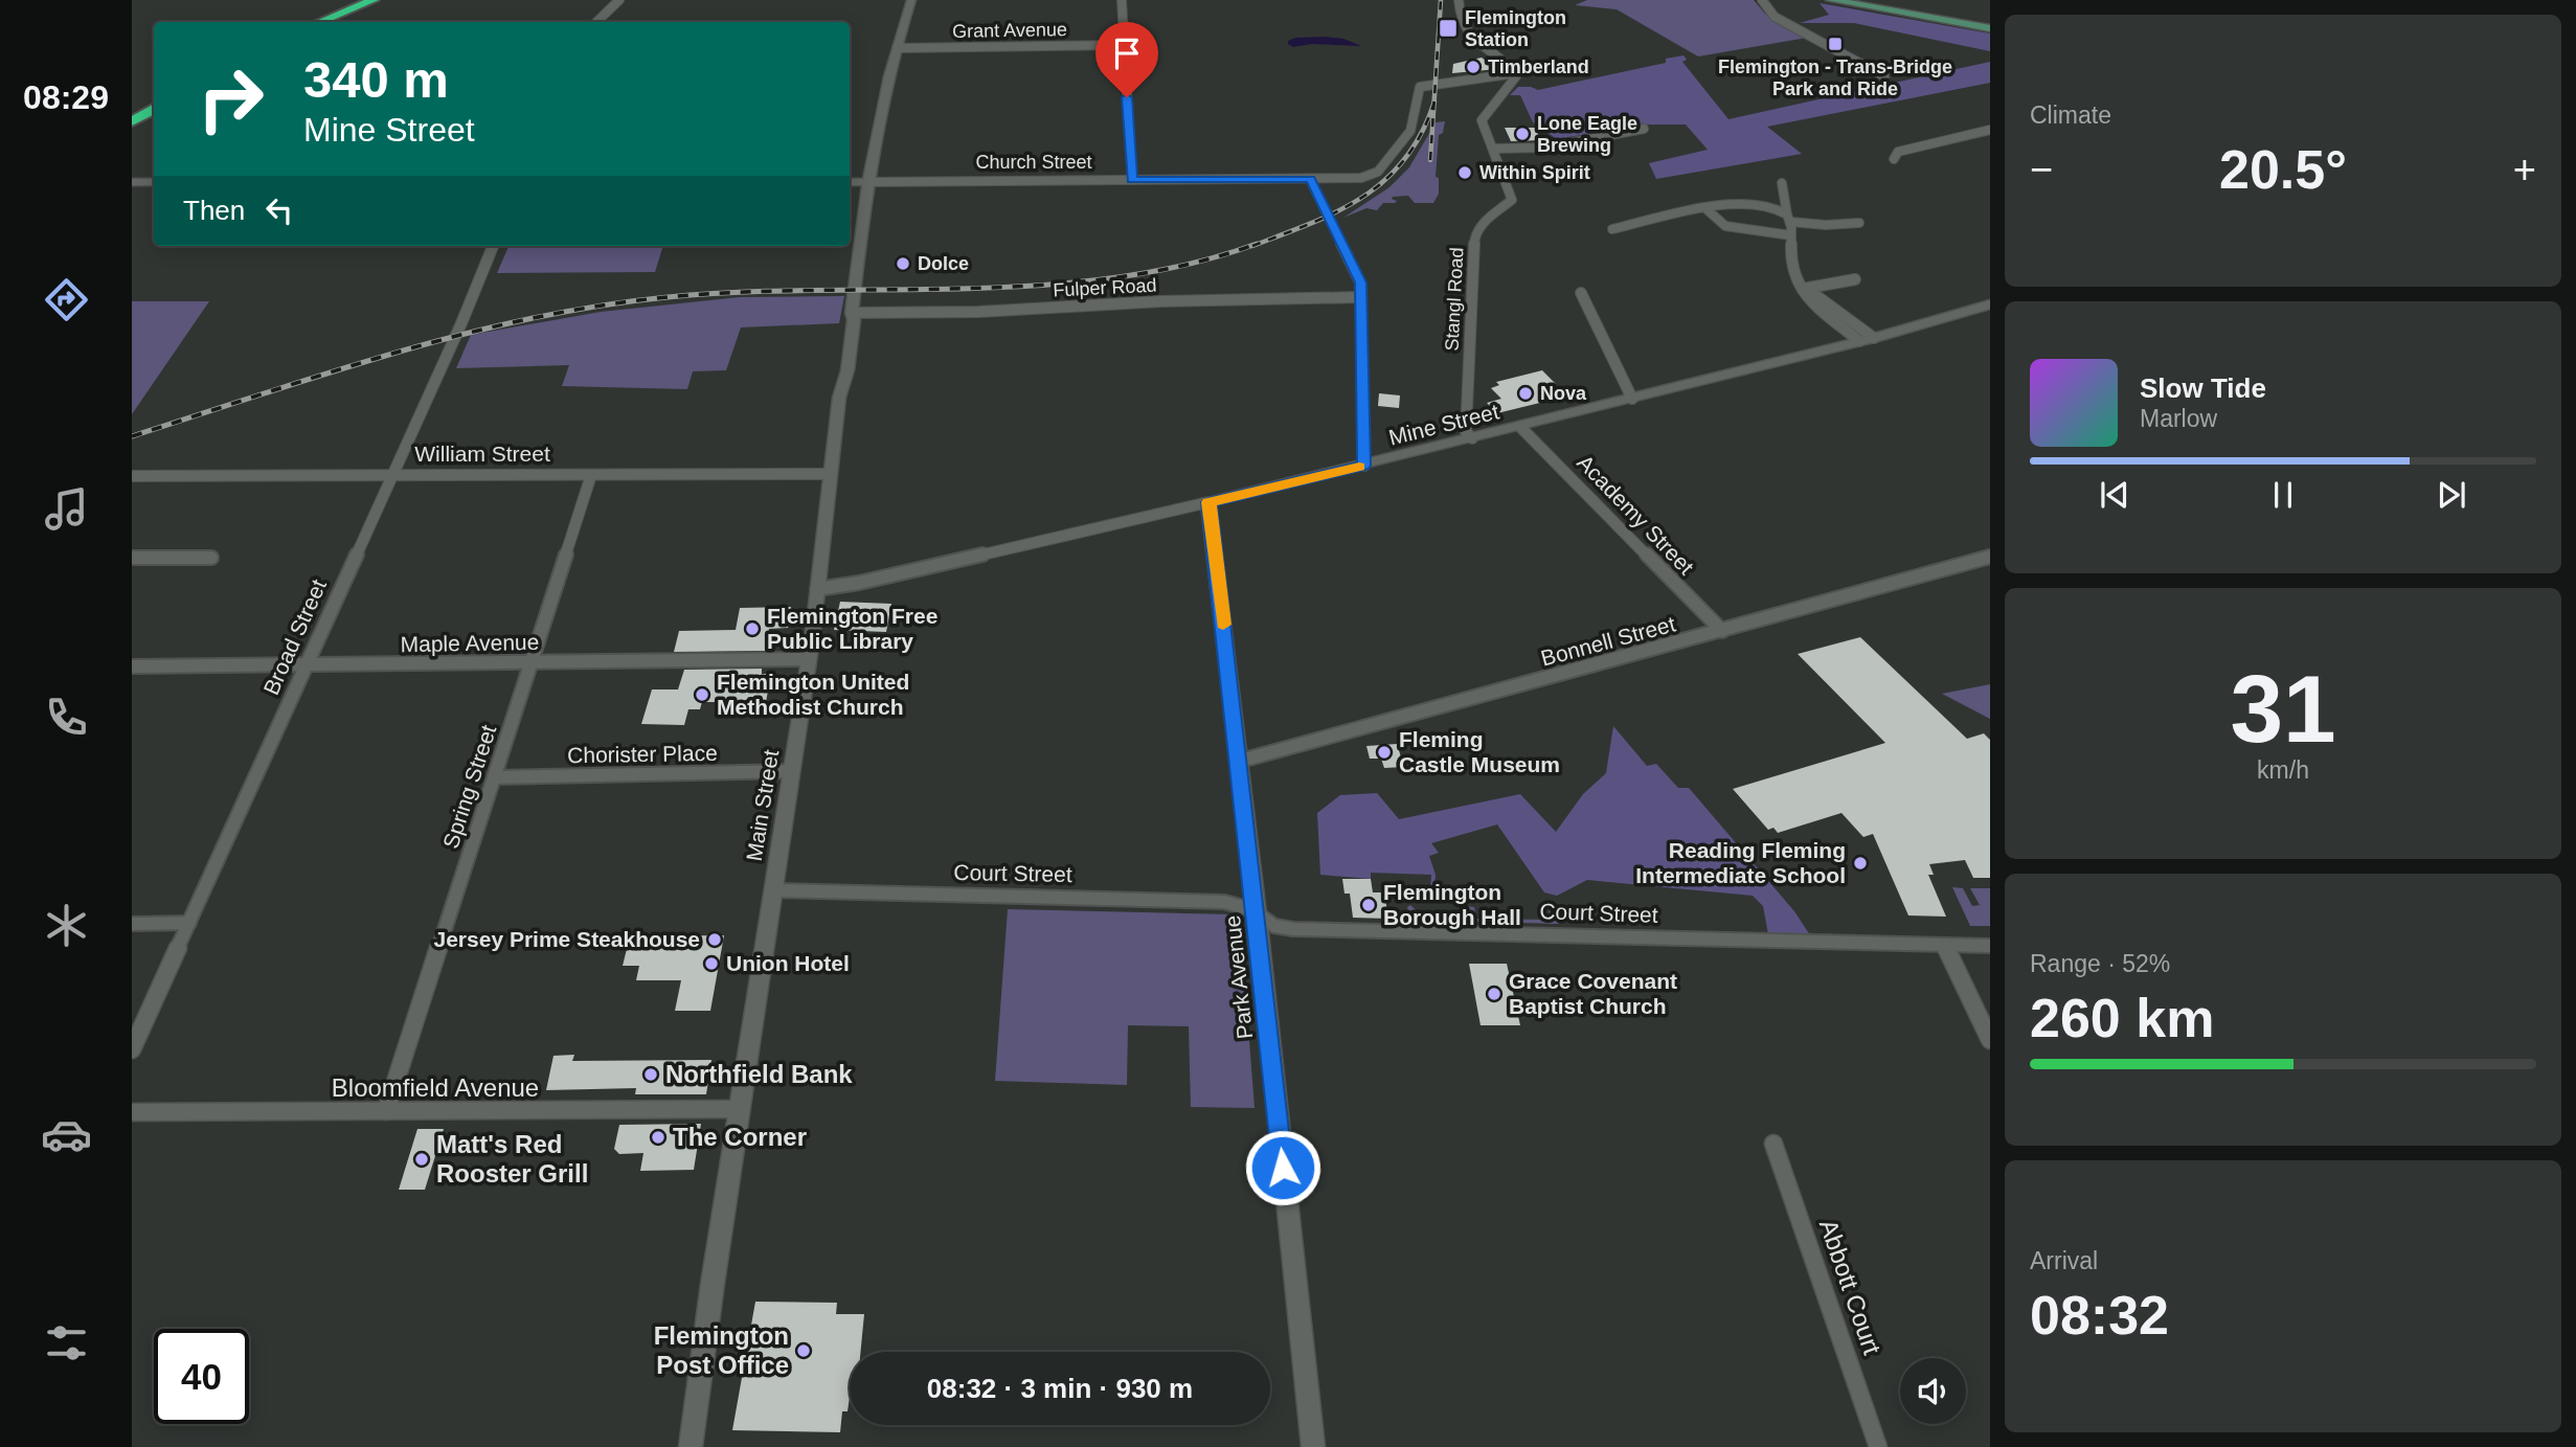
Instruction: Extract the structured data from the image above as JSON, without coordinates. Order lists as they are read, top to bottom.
{
  "streets": {
    "street": [
      "Grant Avenue",
      "Church Street",
      "Fulper Road",
      "Stangl Road",
      "Mine Street",
      "William Street",
      "Academy Street",
      "Broad Street",
      "Bonnell Street",
      "Maple Avenue",
      "Chorister Place",
      "Spring Street",
      "Main Street",
      "Court Street",
      "Park Avenue",
      "Bloomfield Avenue",
      "Abbott Court"
    ]
  },
  "crossings": [
    ["Grant Avenue", "Main Street"],
    ["Church Street", "Stangl Road"],
    ["Church Street", "Main Street"],
    ["Fulper Road", "Main Street"],
    ["Stangl Road", "Mine Street"],
    ["Mine Street", "Academy Street"],
    ["Mine Street", "Main Street"],
    ["Mine Street", "Park Avenue"],
    ["William Street", "Broad Street"],
    ["William Street", "Spring Street"],
    ["William Street", "Main Street"],
    ["Academy Street", "Bonnell Street"],
    ["Broad Street", "Maple Avenue"],
    ["Bonnell Street", "Park Avenue"],
    ["Maple Avenue", "Spring Street"],
    ["Maple Avenue", "Main Street"],
    ["Chorister Place", "Spring Street"],
    ["Chorister Place", "Main Street"],
    ["Spring Street", "Bloomfield Avenue"],
    ["Main Street", "Court Street"],
    ["Main Street", "Bloomfield Avenue"],
    ["Court Street", "Park Avenue"]
  ],
  "places": {
    "transit": ["Flemington Station", "Flemington - Trans-Bridge Park and Ride"],
    "other": [
      "Timberland",
      "Lone Eagle Brewing",
      "Within Spirit",
      "Dolce",
      "Nova",
      "Flemington Free Public Library",
      "Flemington United Methodist Church",
      "Fleming Castle Museum",
      "Reading Fleming Intermediate School",
      "Flemington Borough Hall",
      "Jersey Prime Steakhouse",
      "Union Hotel",
      "Grace Covenant Baptist Church",
      "Northfield Bank",
      "The Corner",
      "Matt's Red Rooster Grill",
      "Flemington Post Office"
    ]
  },
  "page": {
    "tabs": "08:29",
    "tile": [
      "Climate",
      ["31", "km/h"],
      ["Range · 52%", "260 km"],
      ["Arrival", "08:32"]
    ],
    "turn": ["340 m", "Mine Street"],
    "heat": ["−", "20.5°", "+"],
    "then": "Then",
    "song": ["Slow Tide", "Marlow"],
    "limit": "40",
    "trip": "08:32 · 3 min · 930 m"
  }
}
